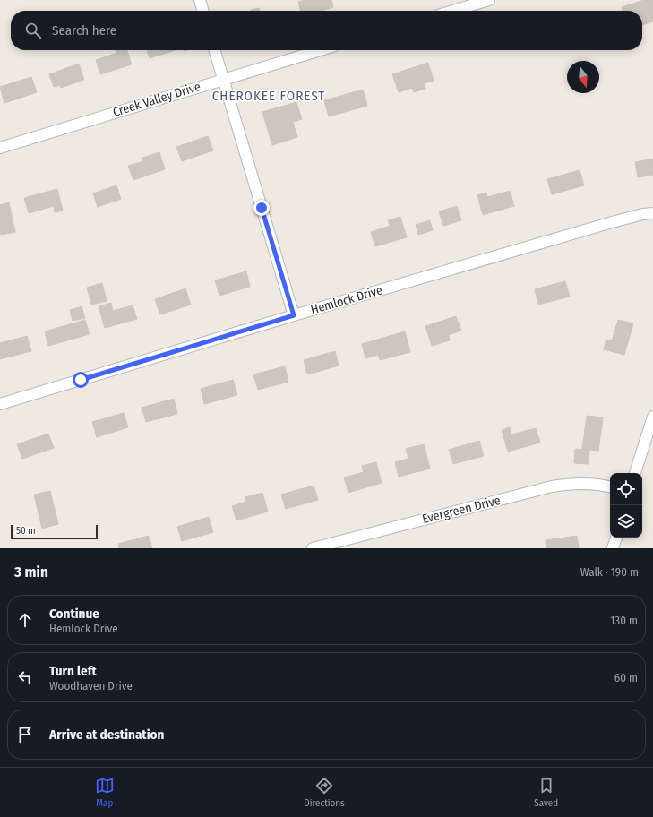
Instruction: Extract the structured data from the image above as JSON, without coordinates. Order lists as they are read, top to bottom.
{
  "streets": {
    "street": ["Creek Valley Drive", "Hemlock Drive", "Evergreen Drive"]
  },
  "districts": ["CHEROKEE FOREST"],
  "scale_bar": "50 m",
  "north": "bottom",
  "page": {
    "search": "Search here",
    "scale": "50 m",
    "heading": ["3 min", "Walk · 190 m"],
    "list": [
      ["Continue", "Hemlock Drive", "130 m"],
      ["Turn left", "Woodhaven Drive", "60 m"],
      "Arrive at destination"
    ],
    "nav": ["Map", "Directions", "Saved"]
  }
}
